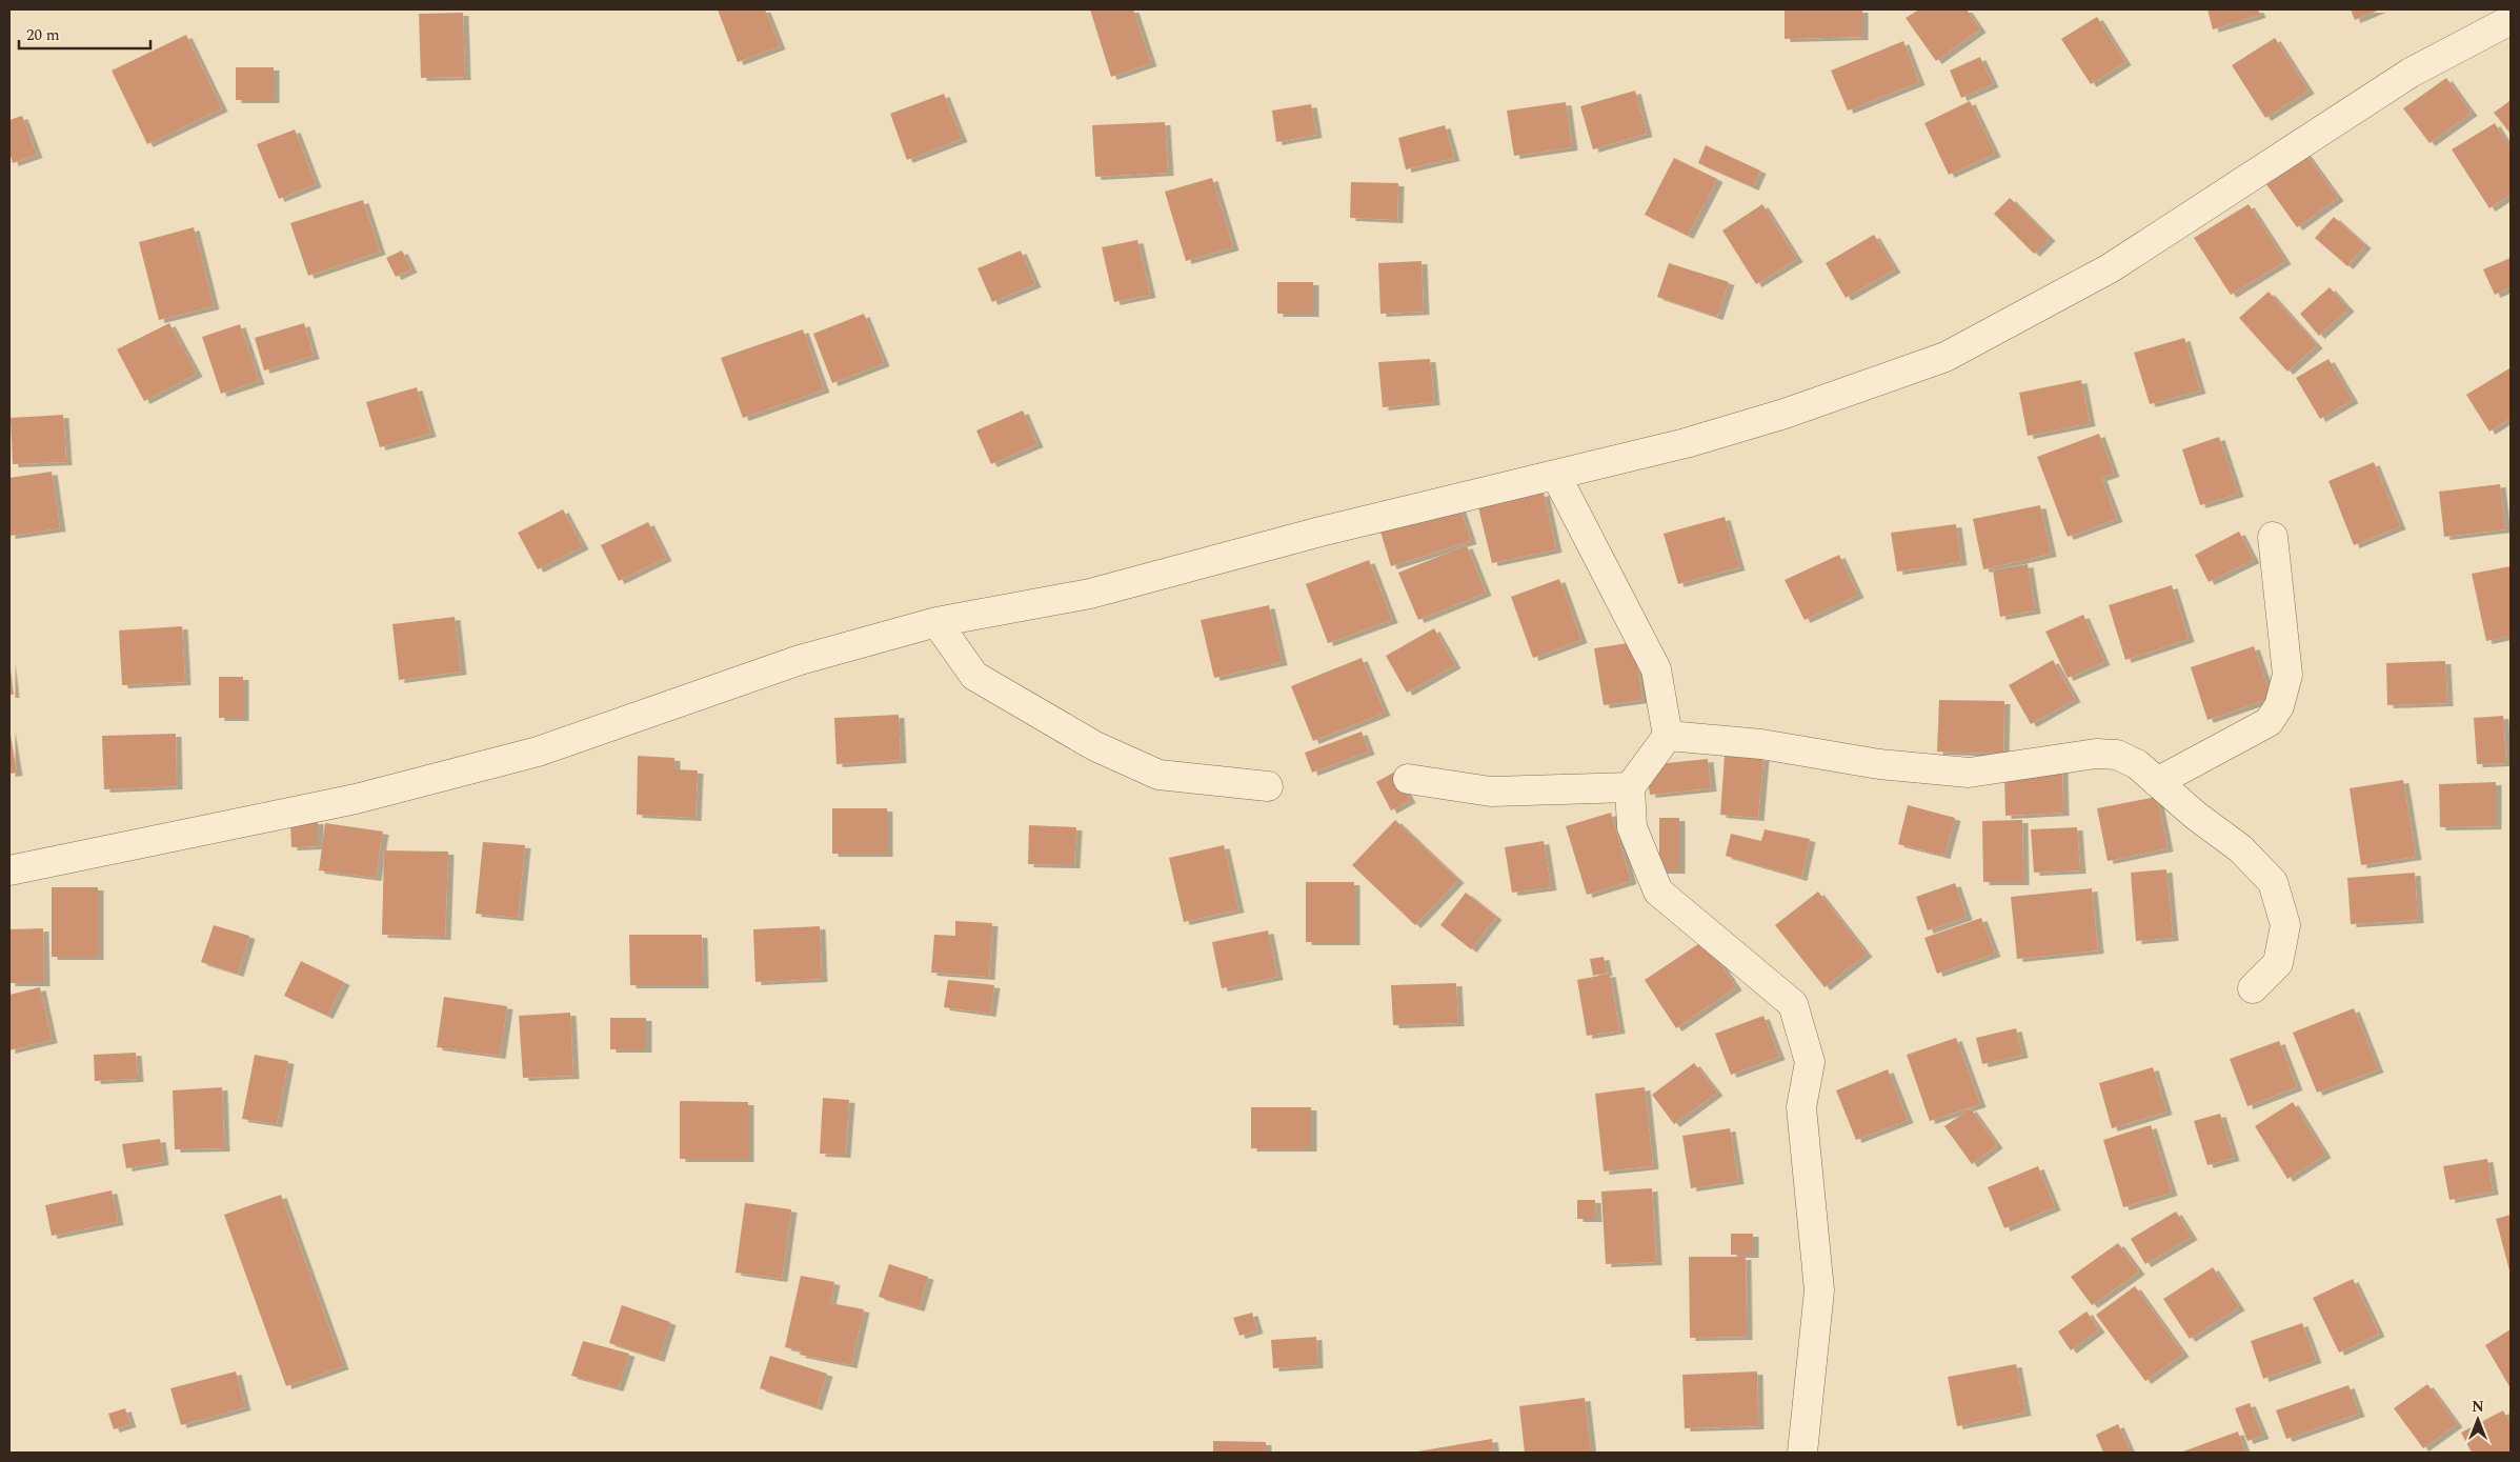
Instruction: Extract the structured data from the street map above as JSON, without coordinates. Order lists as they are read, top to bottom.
{
  "scale_bar": "20 m",
  "north": "top"
}
